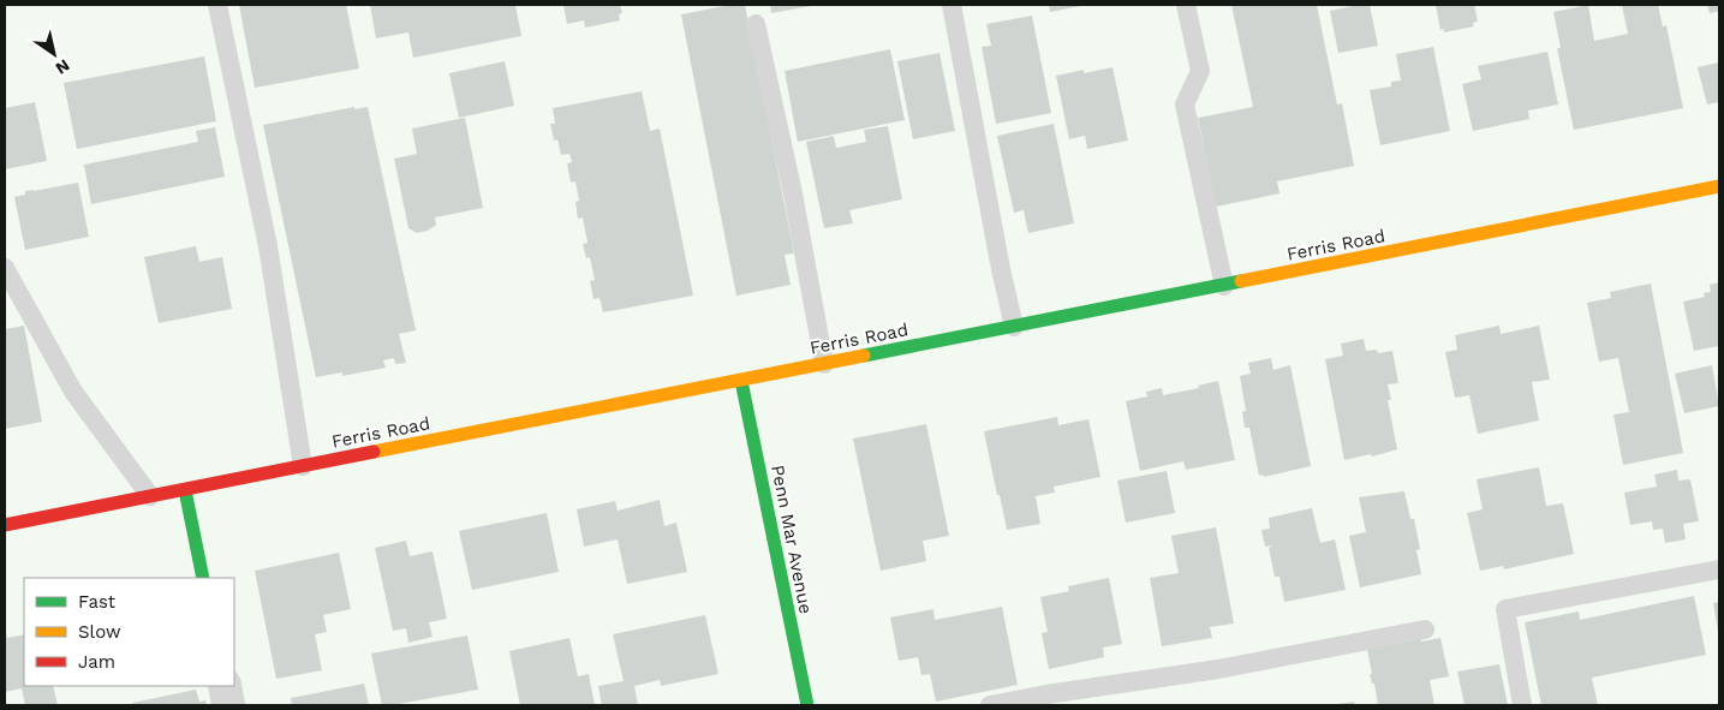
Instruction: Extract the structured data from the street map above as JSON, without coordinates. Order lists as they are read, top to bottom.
{
  "streets": {
    "street": ["Ferris Road", "Penn Mar Avenue"]
  },
  "crossings": [
    ["Ferris Road", "Penn Mar Avenue"]
  ],
  "legend": ["Fast", "Slow", "Jam"],
  "north": "bottom right"
}
